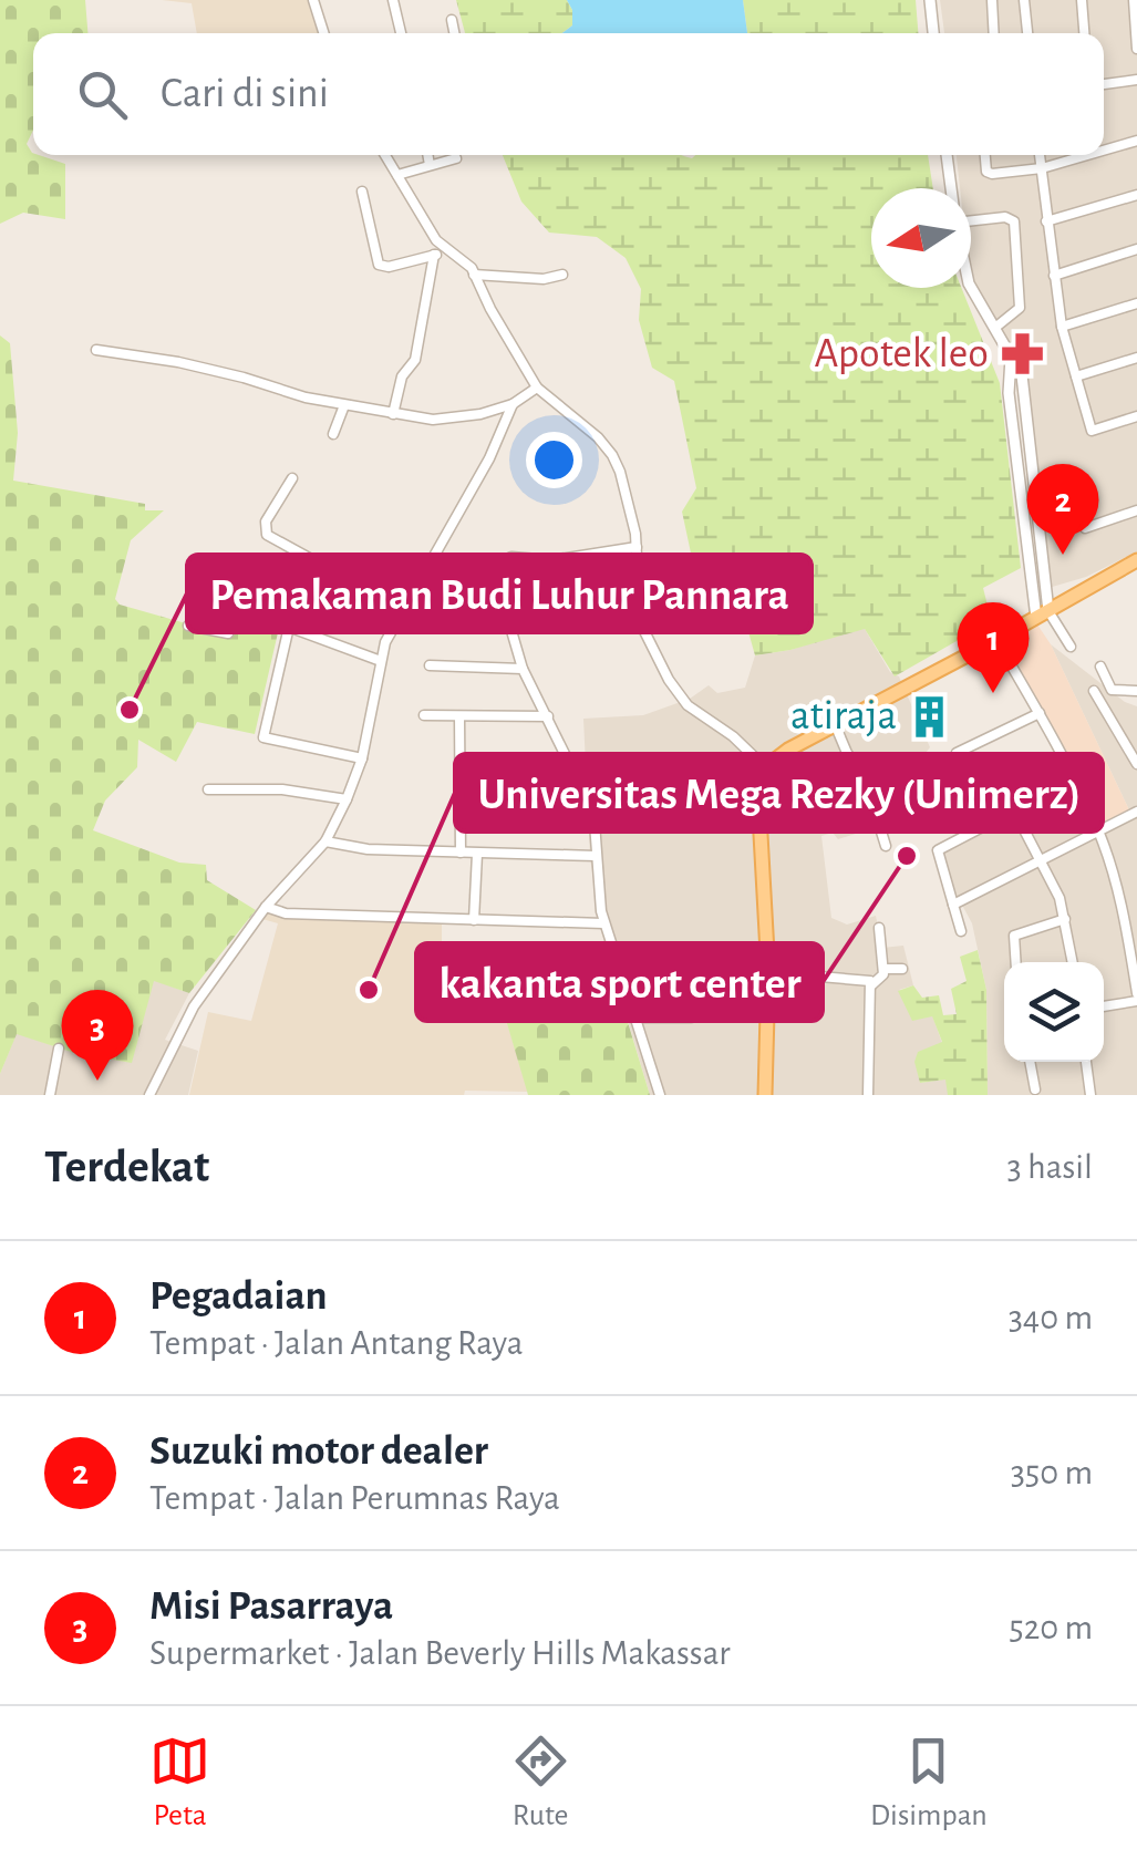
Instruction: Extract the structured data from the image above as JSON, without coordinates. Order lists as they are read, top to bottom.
{
  "places": {
    "pharmacy": ["Apotek leo"],
    "other": ["Pemakaman Budi Luhur Pannara", "kakanta sport center", "Universitas Mega Rezky (Unimerz)"],
    "building": ["atiraja"]
  },
  "north": "left",
  "page": {
    "search": "Cari di sini",
    "pins": ["2", "1", "3"],
    "heading": ["Terdekat", "3 hasil"],
    "list": [
      {
        "mark": "1",
        "name": "Pegadaian",
        "note": "Tempat · Jalan Antang Raya",
        "value": "340 m"
      },
      {
        "mark": "2",
        "name": "Suzuki motor dealer",
        "note": "Tempat · Jalan Perumnas Raya",
        "value": "350 m"
      },
      {
        "mark": "3",
        "name": "Misi Pasarraya",
        "note": "Supermarket · Jalan Beverly Hills Makassar",
        "value": "520 m"
      }
    ],
    "nav": ["Peta", "Rute", "Disimpan"]
  }
}
